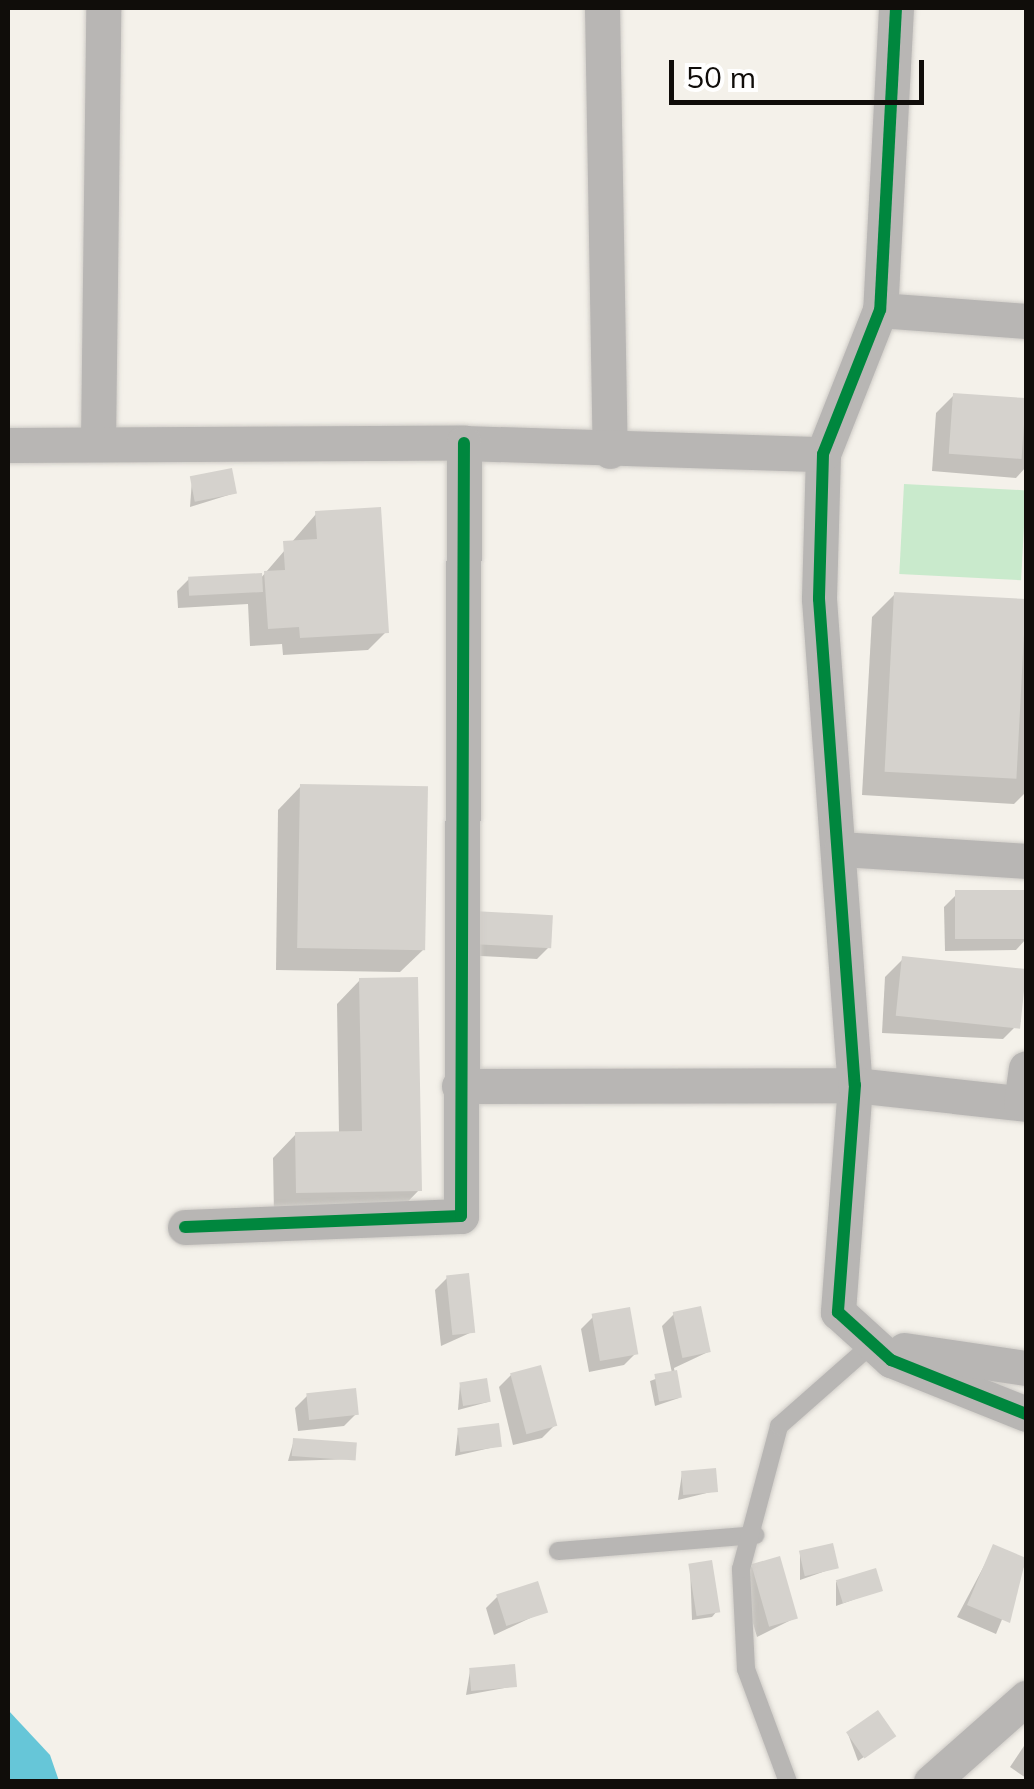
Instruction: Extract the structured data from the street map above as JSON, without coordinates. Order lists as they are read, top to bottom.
{
  "scale_bar": "50 m"
}
